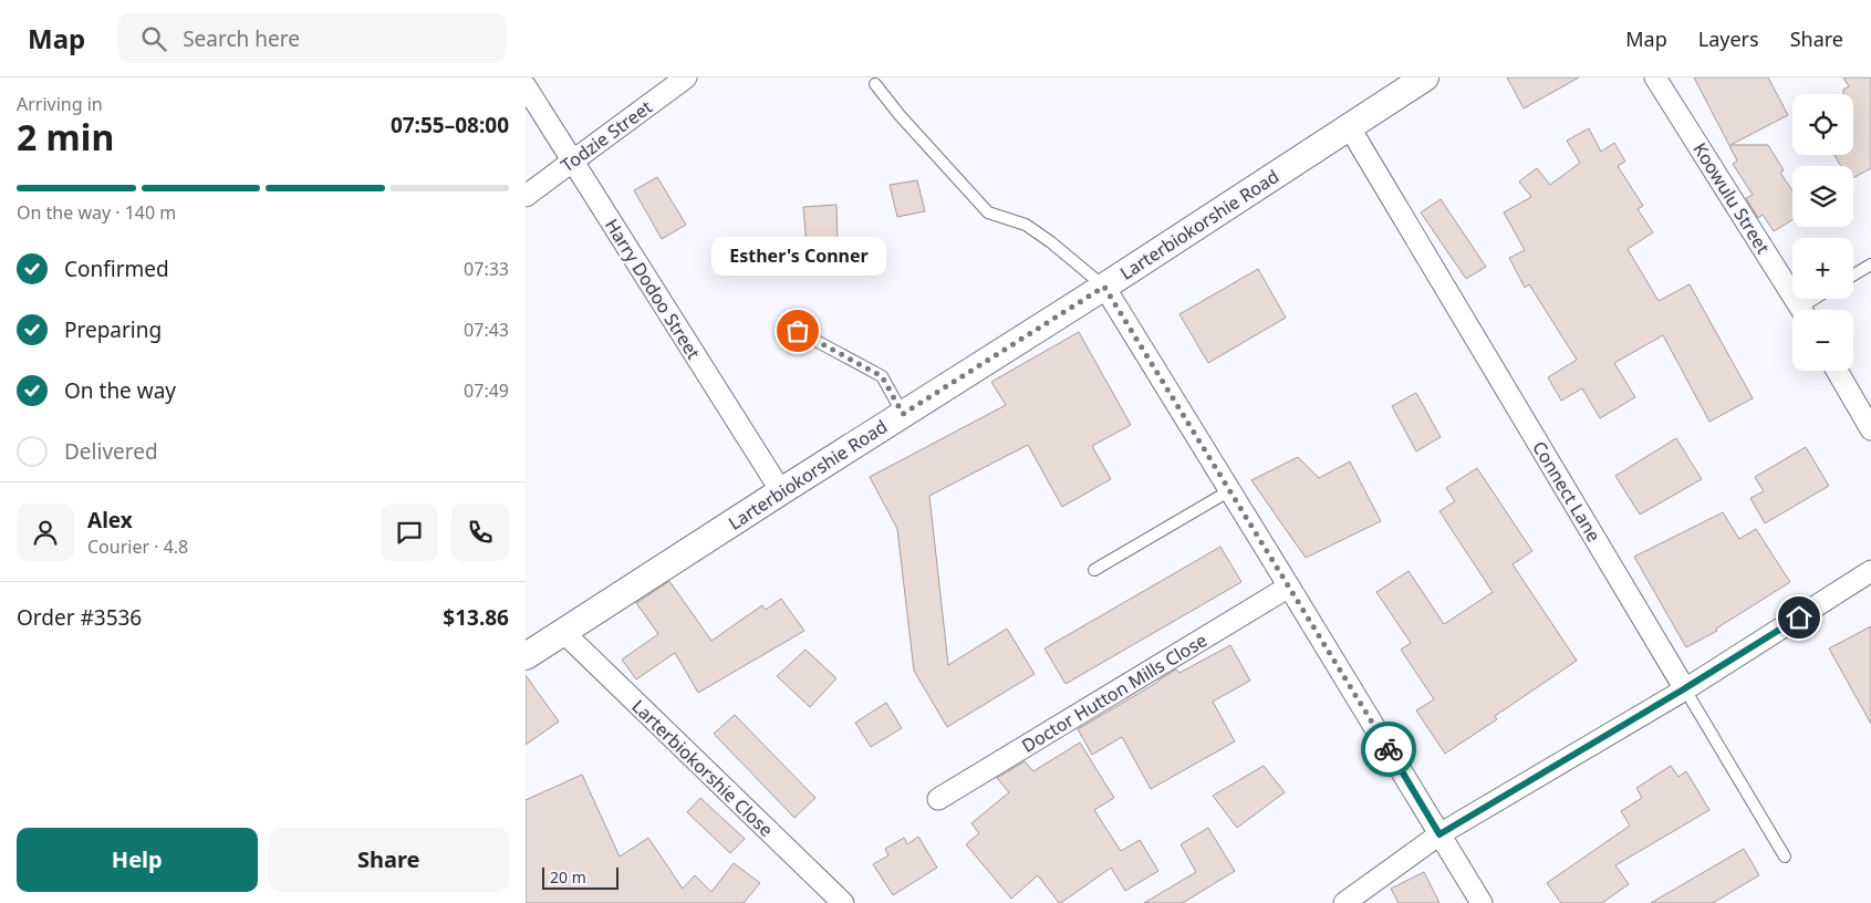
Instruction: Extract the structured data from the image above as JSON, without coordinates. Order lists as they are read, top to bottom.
{
  "streets": {
    "street": [
      "Todzie Street",
      "Koowulu Street",
      "Larterbiokorshie Road",
      "Harry Dodoo Street",
      "Connect Lane",
      "Doctor Hutton Mills Close",
      "Larterbiokorshie Close"
    ]
  },
  "crossings": [
    ["Todzie Street", "Harry Dodoo Street"],
    ["Larterbiokorshie Road", "Harry Dodoo Street"],
    ["Larterbiokorshie Road", "Connect Lane"],
    ["Larterbiokorshie Road", "Larterbiokorshie Close"]
  ],
  "places": ["Esther's Conner"],
  "scale_bar": "20 m",
  "page": {
    "header": "Map",
    "search": "Search here",
    "nav": ["Map", "Layers", "Share"],
    "heading": ["2 min", "Arriving in", "07:55–08:00"],
    "panel": [
      "Alex",
      "Courier · 4.8",
      "Order #3536",
      "$13.86"
    ],
    "map_buttons": ["+", "−"],
    "bar": "On the way · 140 m",
    "bubble": "Esther's Conner",
    "list": [
      ["Confirmed", "07:33"],
      ["Preparing", "07:43"],
      ["On the way", "07:49"],
      "Delivered"
    ],
    "buttons": ["Help", "Share"],
    "scale": "20 m"
  }
}
